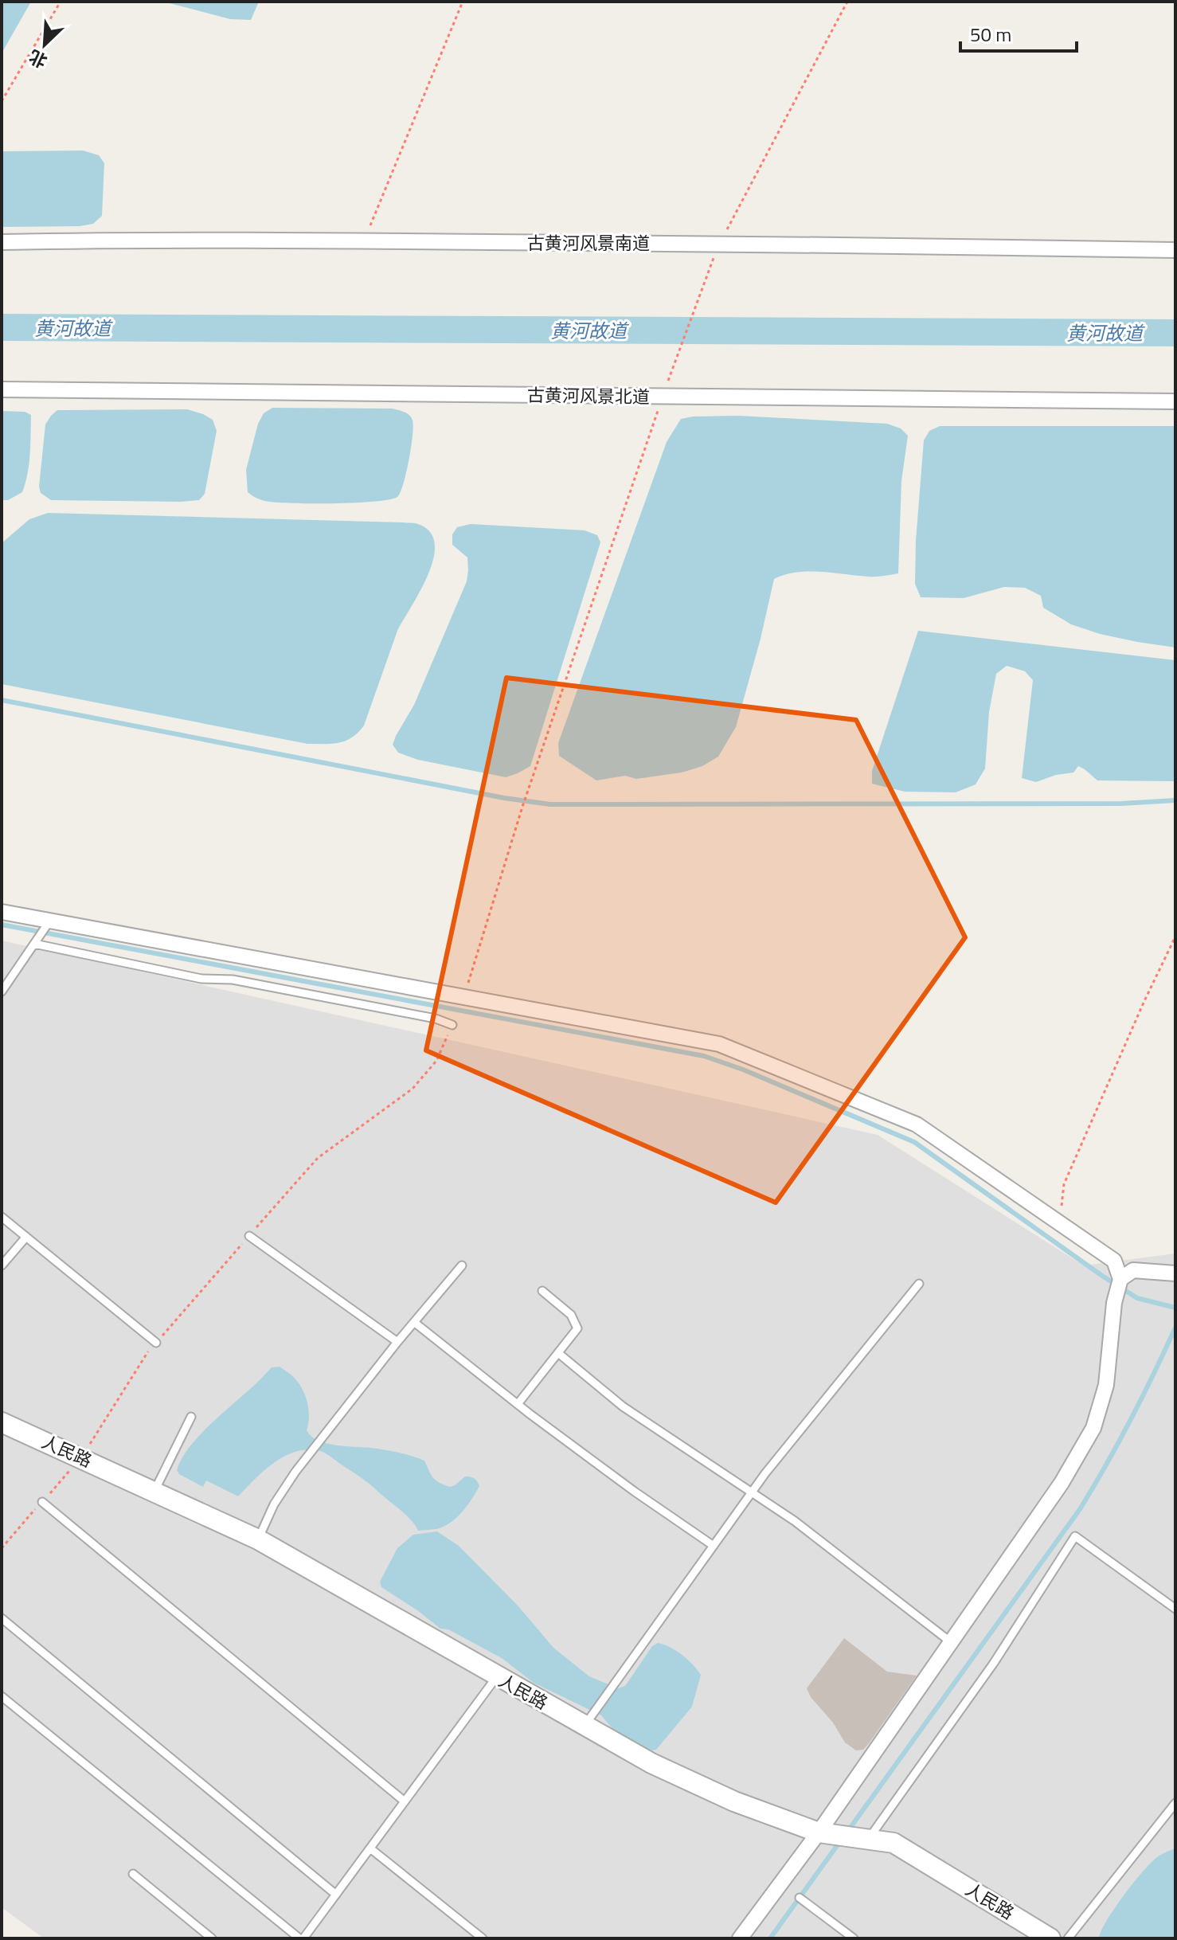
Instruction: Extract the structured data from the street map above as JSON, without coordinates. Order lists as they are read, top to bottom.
{
  "streets": {
    "street": ["古黄河风景南道", "古黄河风景北道", "人民路"]
  },
  "water": ["黄河故道"],
  "scale_bar": "50 m",
  "north": "bottom left"
}
